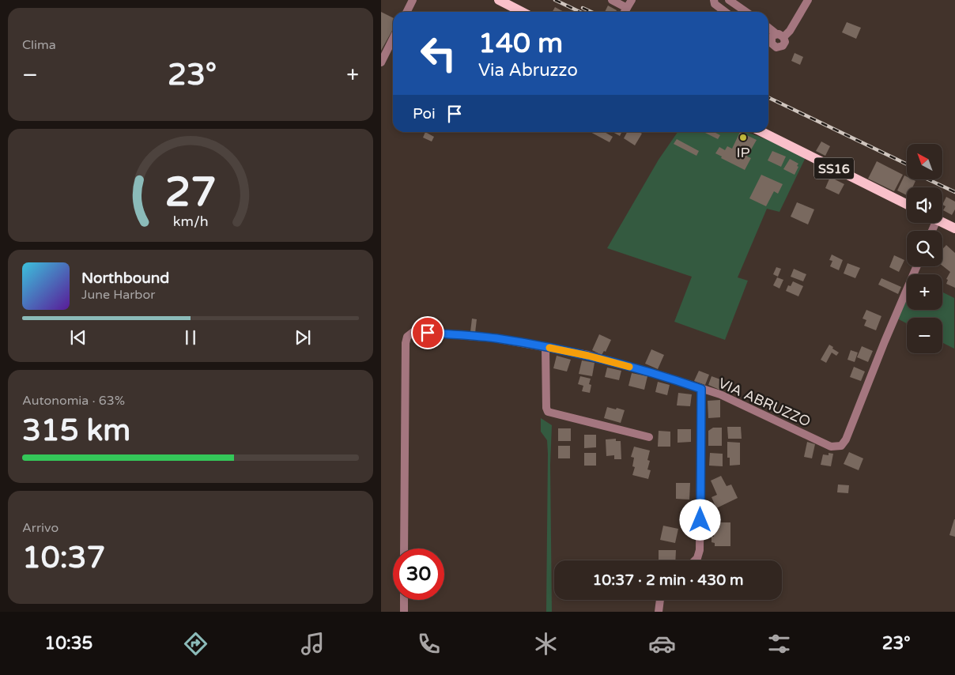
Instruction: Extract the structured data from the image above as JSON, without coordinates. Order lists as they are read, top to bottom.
{
  "streets": {
    "main road": ["SS16"],
    "street": ["VIA ABRUZZO"]
  },
  "places": ["IP"],
  "north": "top left",
  "page": {
    "tile": [
      "Clima",
      ["Autonomia · 63%", "315 km"],
      ["Arrivo", "10:37"]
    ],
    "turn": ["140 m", "Via Abruzzo"],
    "heat": ["−", "23°", "+"],
    "then": "Poi",
    "map_buttons": ["+", "−"],
    "song": ["Northbound", "June Harbor"],
    "limit": "30",
    "trip": "10:37 · 2 min · 430 m",
    "tabs": ["10:35", "23°"],
    "gauge": ["27", "km/h"]
  }
}
